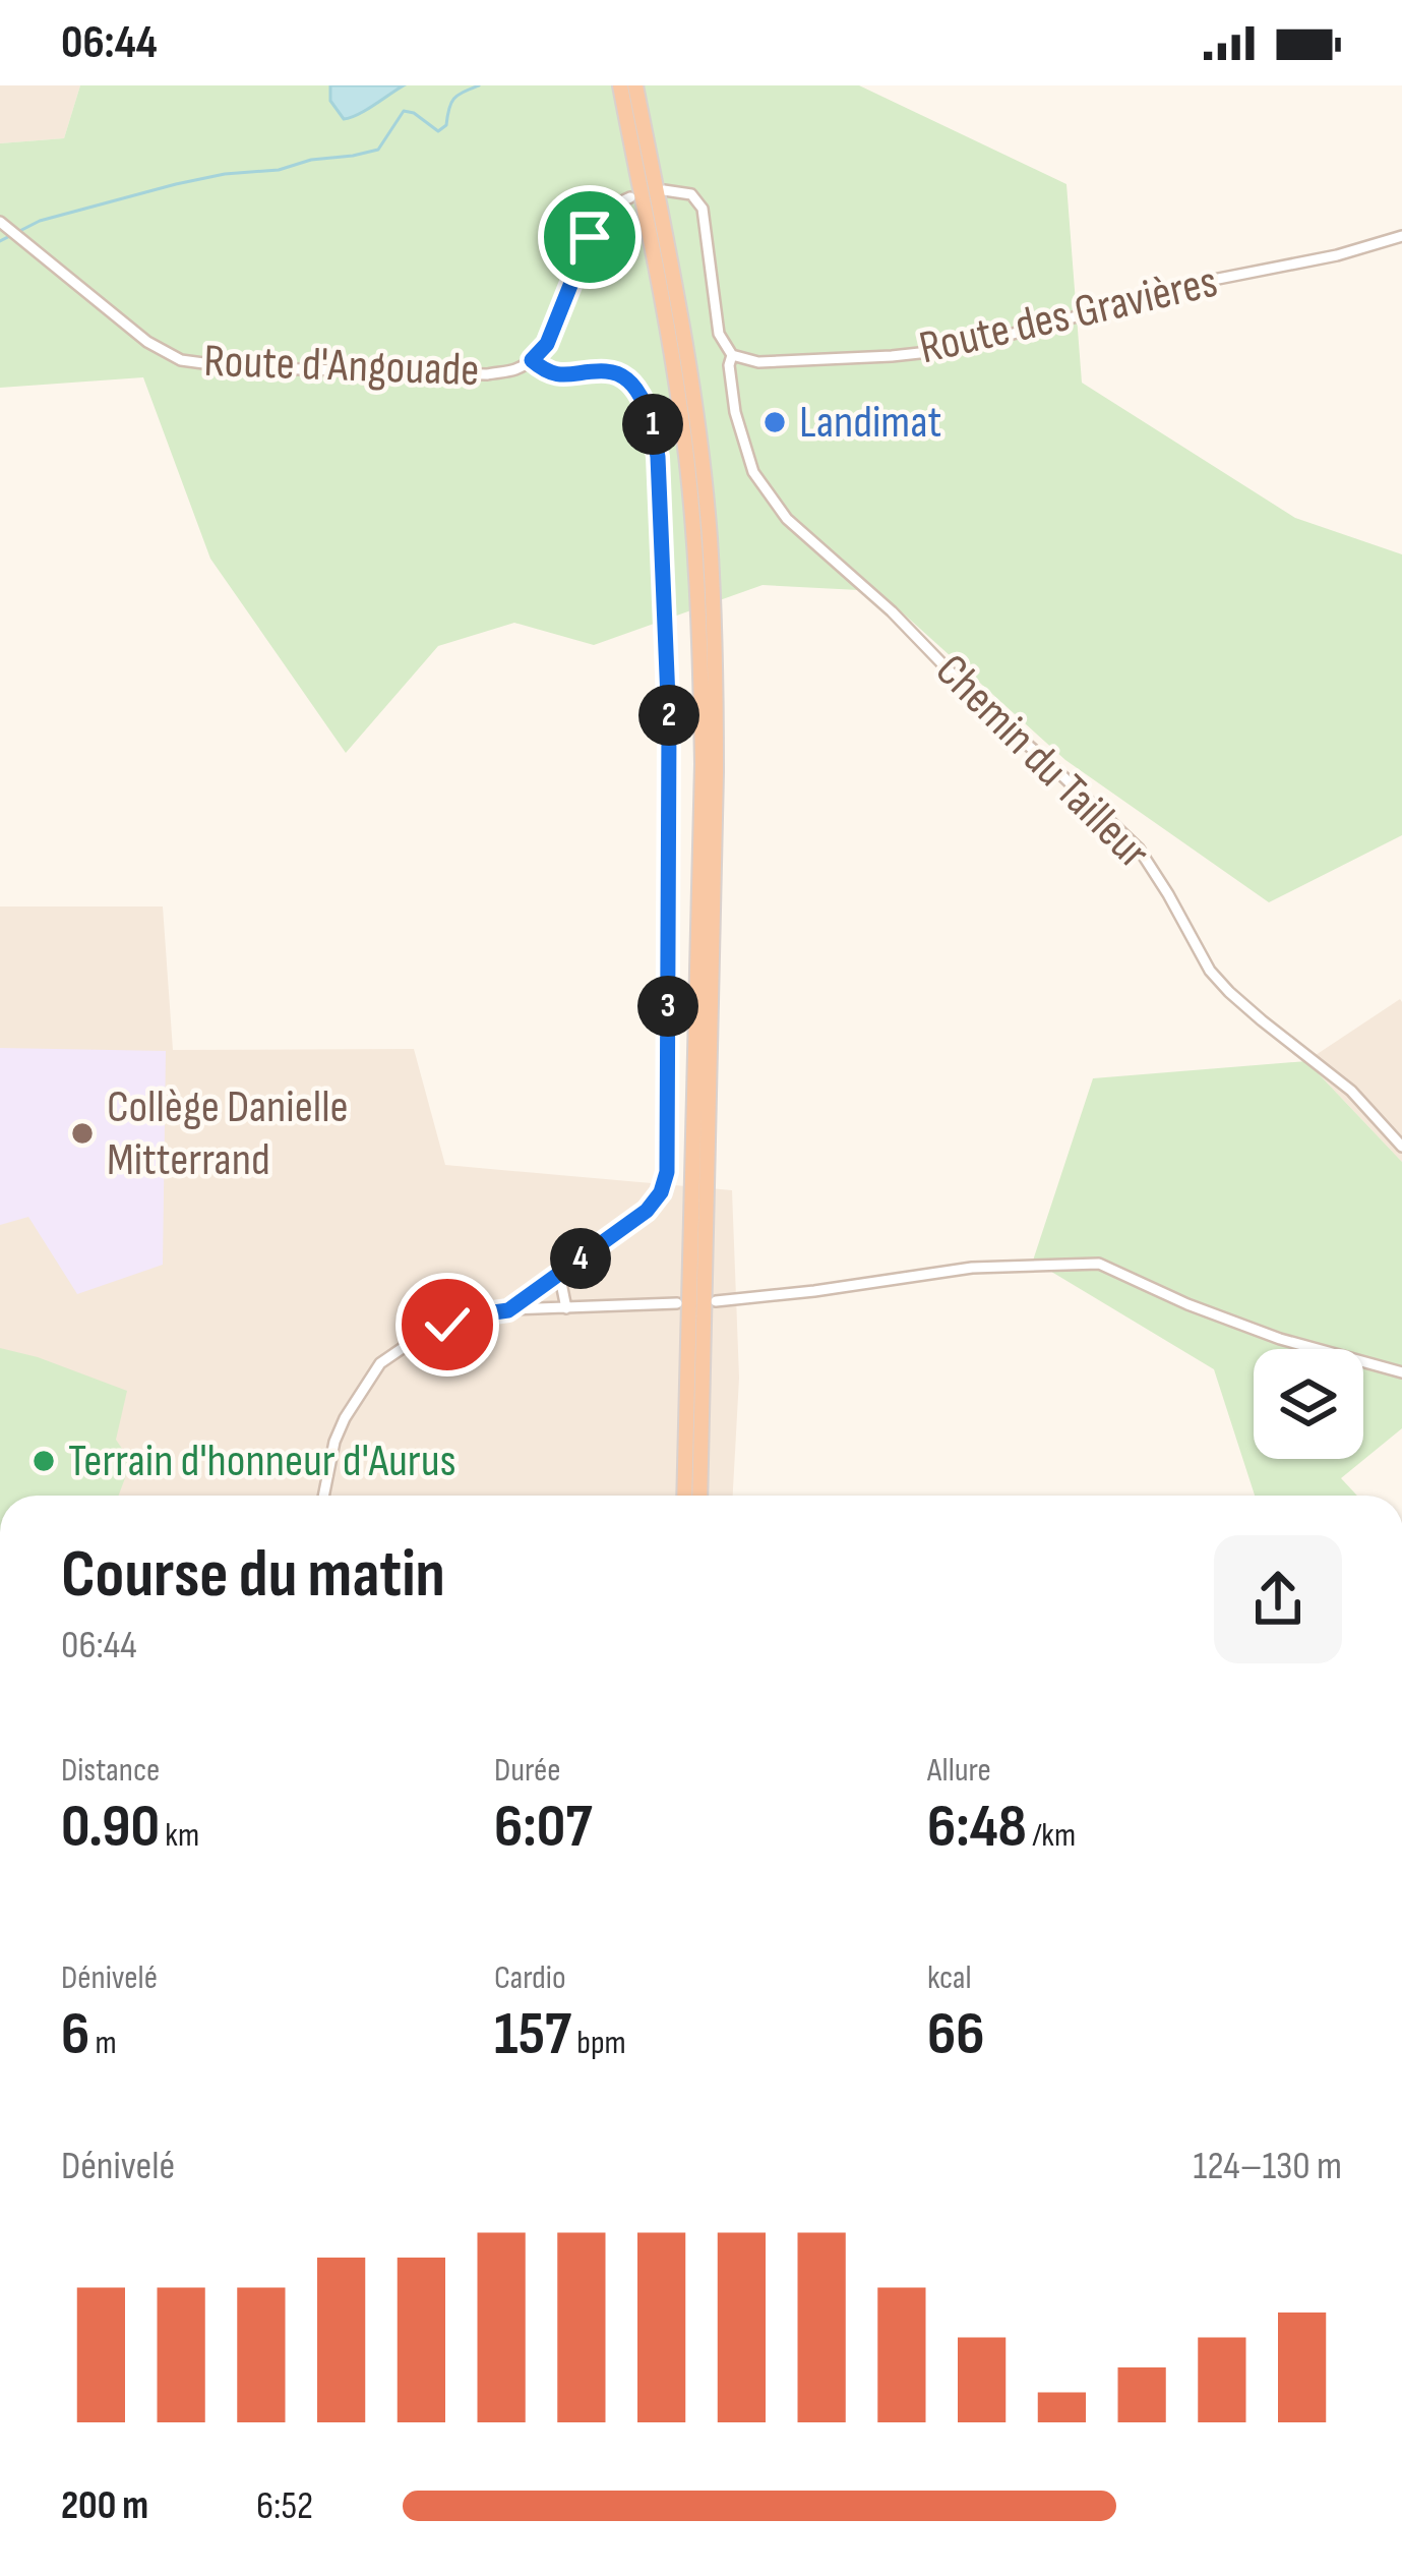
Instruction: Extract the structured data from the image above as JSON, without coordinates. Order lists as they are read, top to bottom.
{
  "streets": {
    "street": ["Route des Gravières", "Route d'Angouade", "Chemin du Tailleur"]
  },
  "crossings": [
    ["Route des Gravières", "Chemin du Tailleur"]
  ],
  "places": ["Landimat", "Collège Danielle Mitterrand", "Terrain d'honneur d'Aurus"],
  "page": {
    "status": "06:44",
    "pins": [
      "1",
      "2",
      "3",
      "4"
    ],
    "heading": ["Course du matin", "06:44"],
    "stats": [
      ["Distance", "0.90 km"],
      ["Durée", "6:07"],
      ["Allure", "6:48 /km"],
      ["Dénivelé", "6 m"],
      ["Cardio", "157 bpm"],
      ["kcal", "66"]
    ],
    "chart": ["Dénivelé", "124–130 m"],
    "list": [
      {
        "name": "200 m",
        "note": "6:52"
      }
    ]
  }
}
